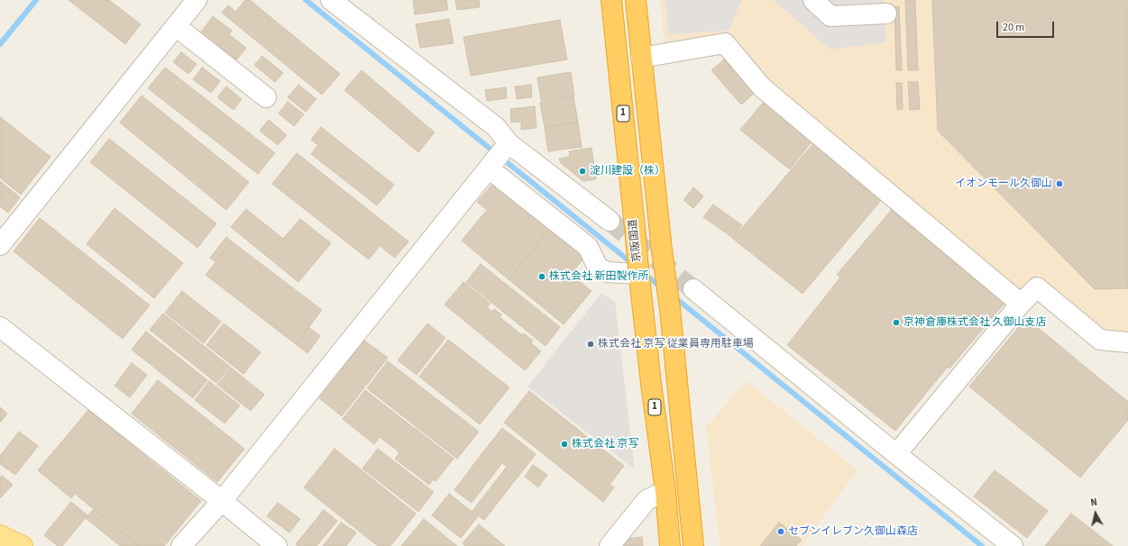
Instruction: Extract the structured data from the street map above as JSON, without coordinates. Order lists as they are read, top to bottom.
{
  "streets": {
    "highway": ["1", "京阪国道"]
  },
  "places": [
    "淀川建設（株）",
    "イオンモール久御山",
    "株式会社 新田製作所",
    "京神倉庫株式会社 久御山支店",
    "株式会社 京写 従業員専用駐車場",
    "株式会社 京写",
    "セブンイレブン久御山森店"
  ],
  "scale_bar": "20 m",
  "north": "top"
}
